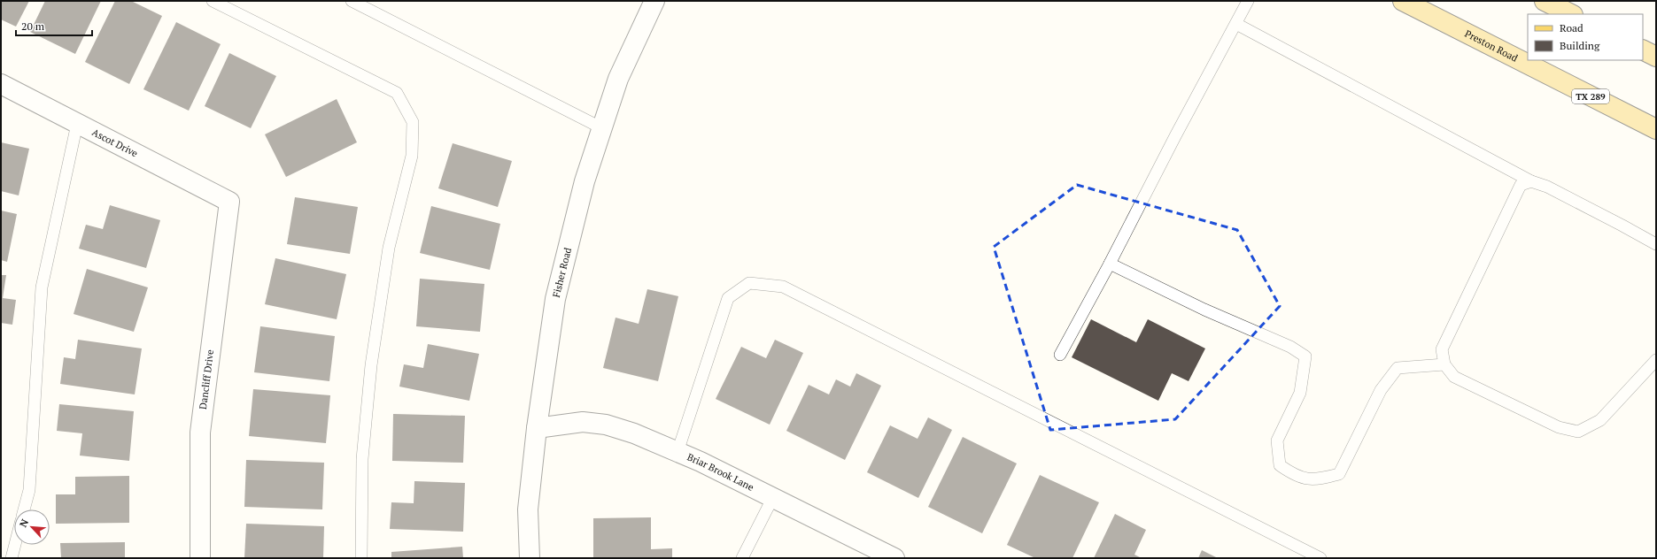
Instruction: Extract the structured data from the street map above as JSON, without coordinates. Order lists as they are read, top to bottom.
{
  "streets": {
    "main road": ["Preston Road", "TX 289"],
    "street": [
      "Ascot Drive",
      "Fisher Road",
      "Dancliff Drive",
      "Briar Brook Lane"
    ]
  },
  "crossings": [
    ["Ascot Drive", "Dancliff Drive"],
    ["Fisher Road", "Briar Brook Lane"]
  ],
  "legend": ["Road", "Building"],
  "scale_bar": "20 m",
  "north": "top left"
}
